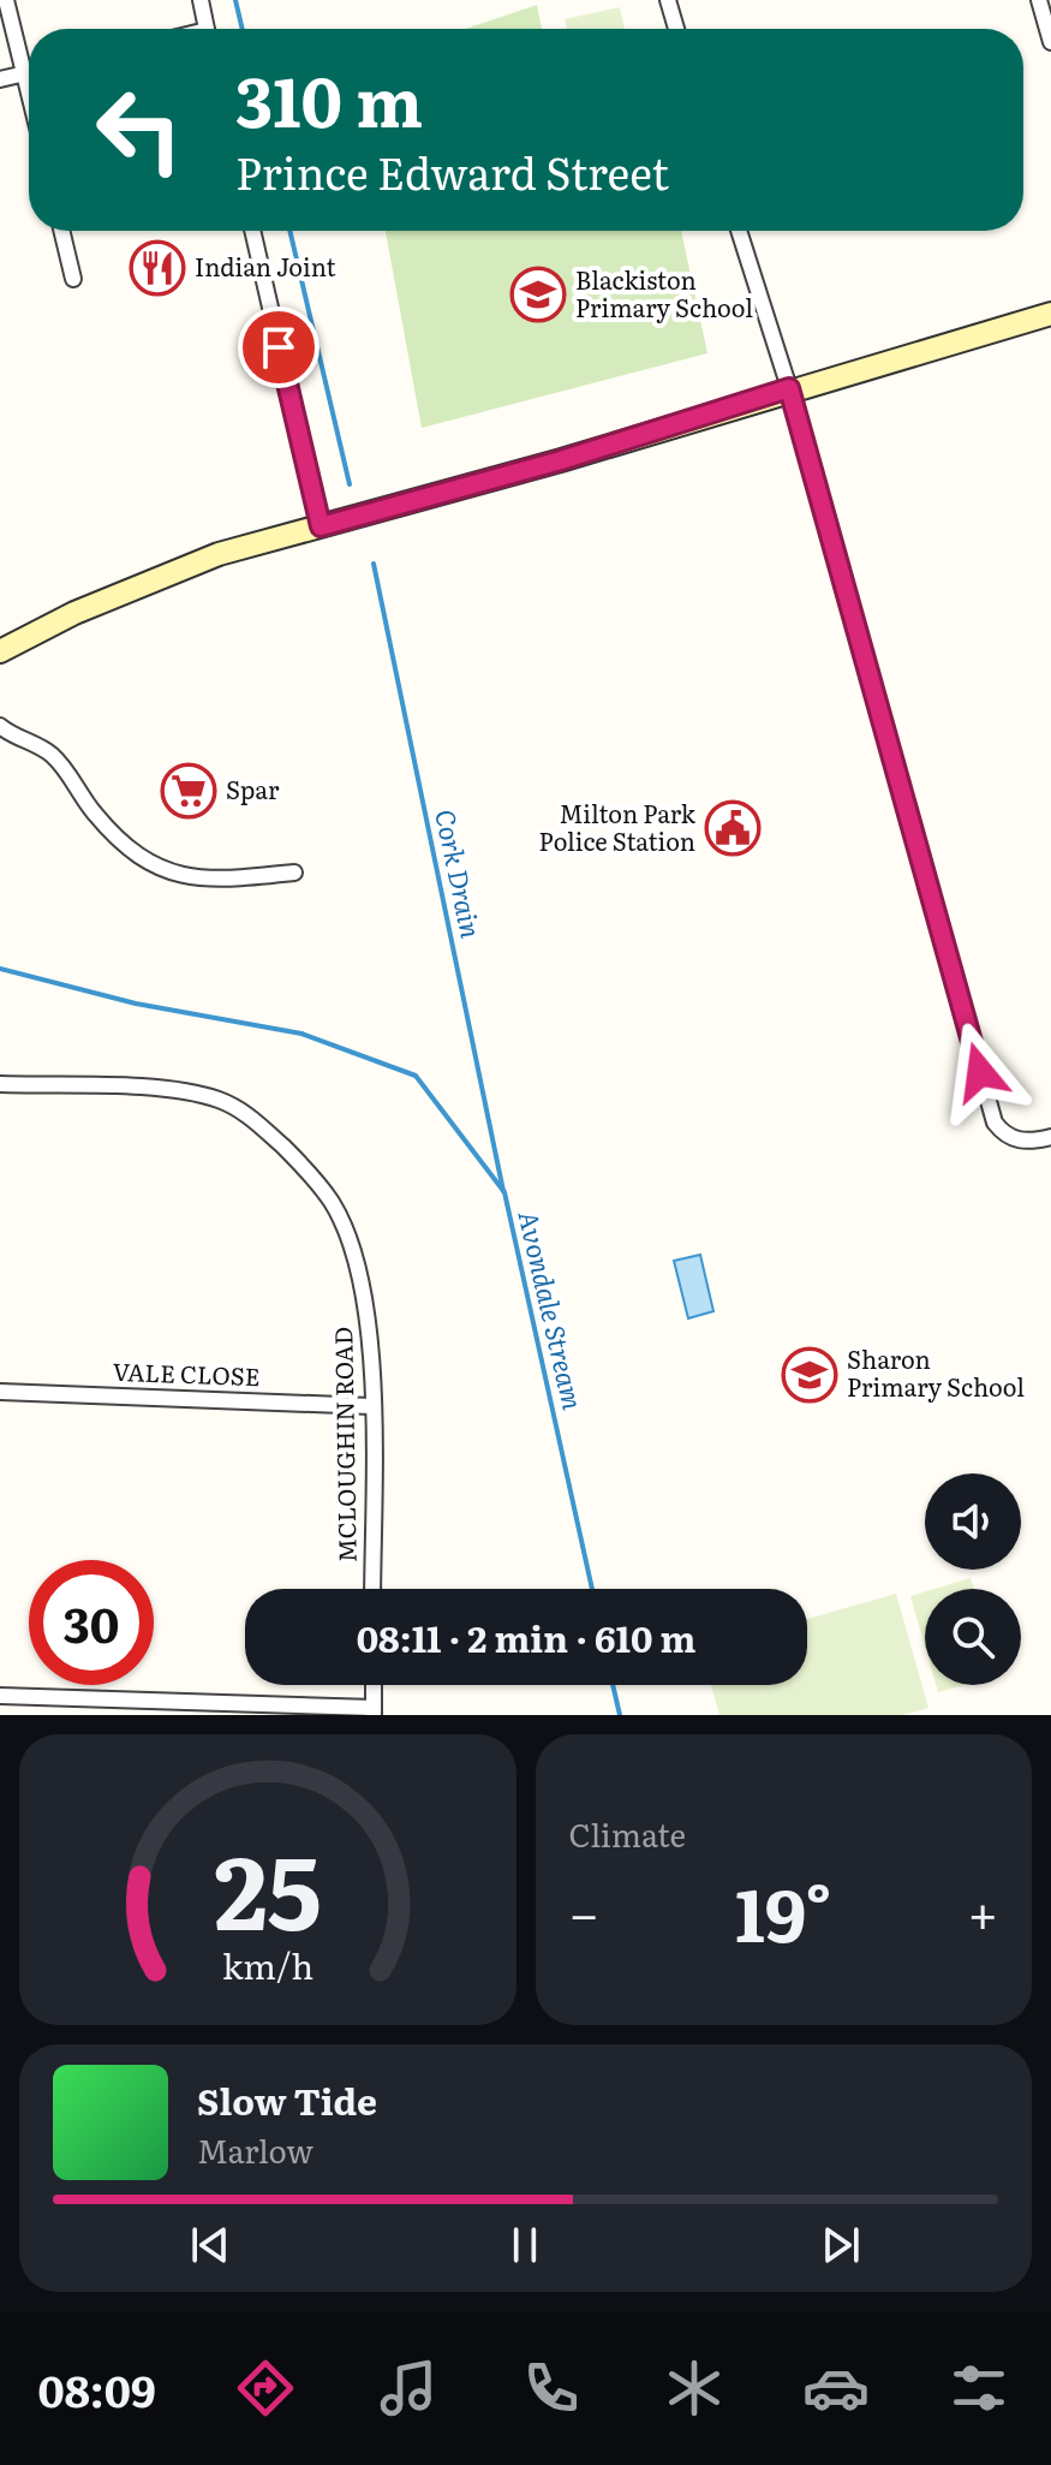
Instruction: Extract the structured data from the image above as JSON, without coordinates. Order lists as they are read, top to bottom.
{
  "streets": {
    "street": ["VALE CLOSE", "MCLOUGHIN ROAD"]
  },
  "crossings": [
    ["VALE CLOSE", "MCLOUGHIN ROAD"]
  ],
  "water": ["Cork Drain", "Avondale Stream"],
  "places": {
    "restaurant": ["Indian Joint"],
    "school or university": ["Blackiston Primary School", "Sharon Primary School"],
    "supermarket": ["Spar"],
    "public building": ["Milton Park Police Station"]
  },
  "page": {
    "turn": ["310 m", "Prince Edward Street"],
    "limit": "30",
    "trip": "08:11 · 2 min · 610 m",
    "tile": "Climate",
    "heat": ["−", "19°", "+"],
    "song": ["Slow Tide", "Marlow"],
    "tabs": "08:09",
    "gauge": ["25", "km/h"]
  }
}
